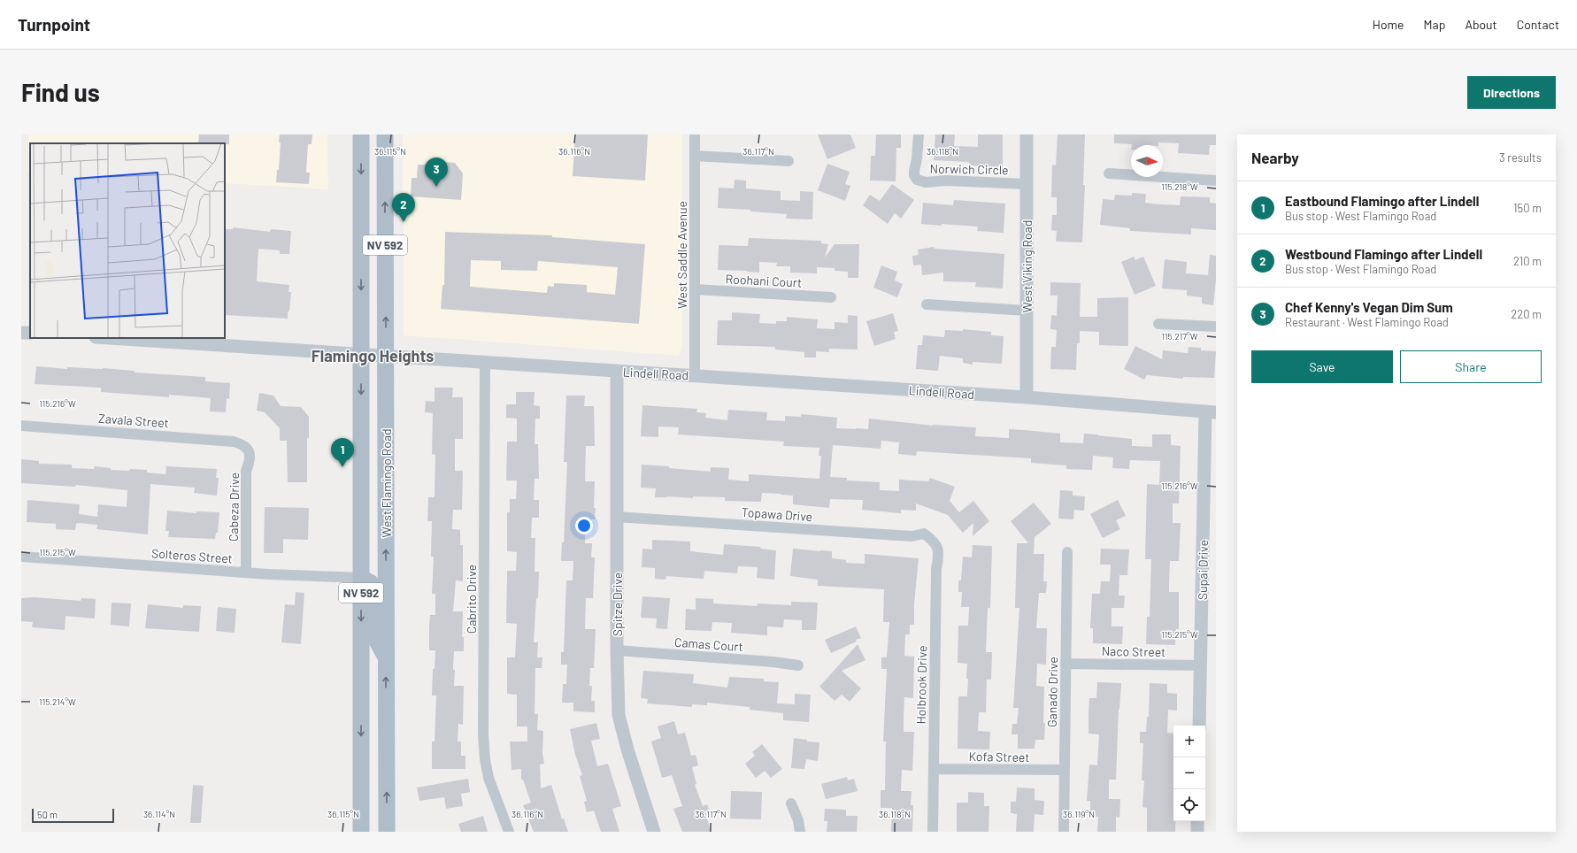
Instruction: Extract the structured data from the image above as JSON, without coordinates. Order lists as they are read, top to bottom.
{
  "streets": {
    "main road": ["NV 592", "West Flamingo Road"],
    "street": [
      "Norwich Circle",
      "West Saddle Avenue",
      "West Viking Road",
      "Roohani Court",
      "Lindell Road",
      "Zavala Street",
      "Cabeza Drive",
      "Topawa Drive",
      "Solteros Street",
      "Supai Drive",
      "Cabrito Drive",
      "Spitze Drive",
      "Camas Court",
      "Naco Street",
      "Holbrook Drive",
      "Ganado Drive",
      "Kofa Street"
    ]
  },
  "crossings": [
    ["Norwich Circle", "West Viking Road"],
    ["West Saddle Avenue", "Roohani Court"],
    ["West Saddle Avenue", "Lindell Road"],
    ["West Viking Road", "Lindell Road"],
    ["Lindell Road", "West Flamingo Road"],
    ["Lindell Road", "Supai Drive"],
    ["Lindell Road", "Cabrito Drive"],
    ["Lindell Road", "Spitze Drive"],
    ["Zavala Street", "Cabeza Drive"],
    ["West Flamingo Road", "Solteros Street"],
    ["Cabeza Drive", "Solteros Street"],
    ["Topawa Drive", "Spitze Drive"],
    ["Topawa Drive", "Holbrook Drive"],
    ["Supai Drive", "Naco Street"],
    ["Spitze Drive", "Camas Court"],
    ["Naco Street", "Ganado Drive"],
    ["Holbrook Drive", "Kofa Street"],
    ["Ganado Drive", "Kofa Street"]
  ],
  "districts": ["Flamingo Heights"],
  "scale_bar": "50 m",
  "north": "right",
  "page": {
    "header": "Turnpoint",
    "nav": [
      "Home",
      "Map",
      "About",
      "Contact"
    ],
    "buttons": [
      "Directions",
      ["Save", "Share"]
    ],
    "title": "Find us",
    "heading": ["Nearby", "3 results"],
    "pins": ["3", "2", "1"],
    "list": [
      {
        "mark": "1",
        "name": "Eastbound Flamingo after Lindell",
        "note": "Bus stop · West Flamingo Road",
        "value": "150 m"
      },
      {
        "mark": "2",
        "name": "Westbound Flamingo after Lindell",
        "note": "Bus stop · West Flamingo Road",
        "value": "210 m"
      },
      {
        "mark": "3",
        "name": "Chef Kenny's Vegan Dim Sum",
        "note": "Restaurant · West Flamingo Road",
        "value": "220 m"
      }
    ],
    "map_buttons": ["+", "−"],
    "scale": "50 m"
  },
  "coordinates": [
    "36.115°N",
    "36.116°N",
    "36.117°N",
    "36.118°N",
    "115.218°W",
    "115.217°W",
    "115.216°W",
    "115.215°W",
    "115.214°W",
    "36.114°N",
    "36.119°N"
  ]
}
